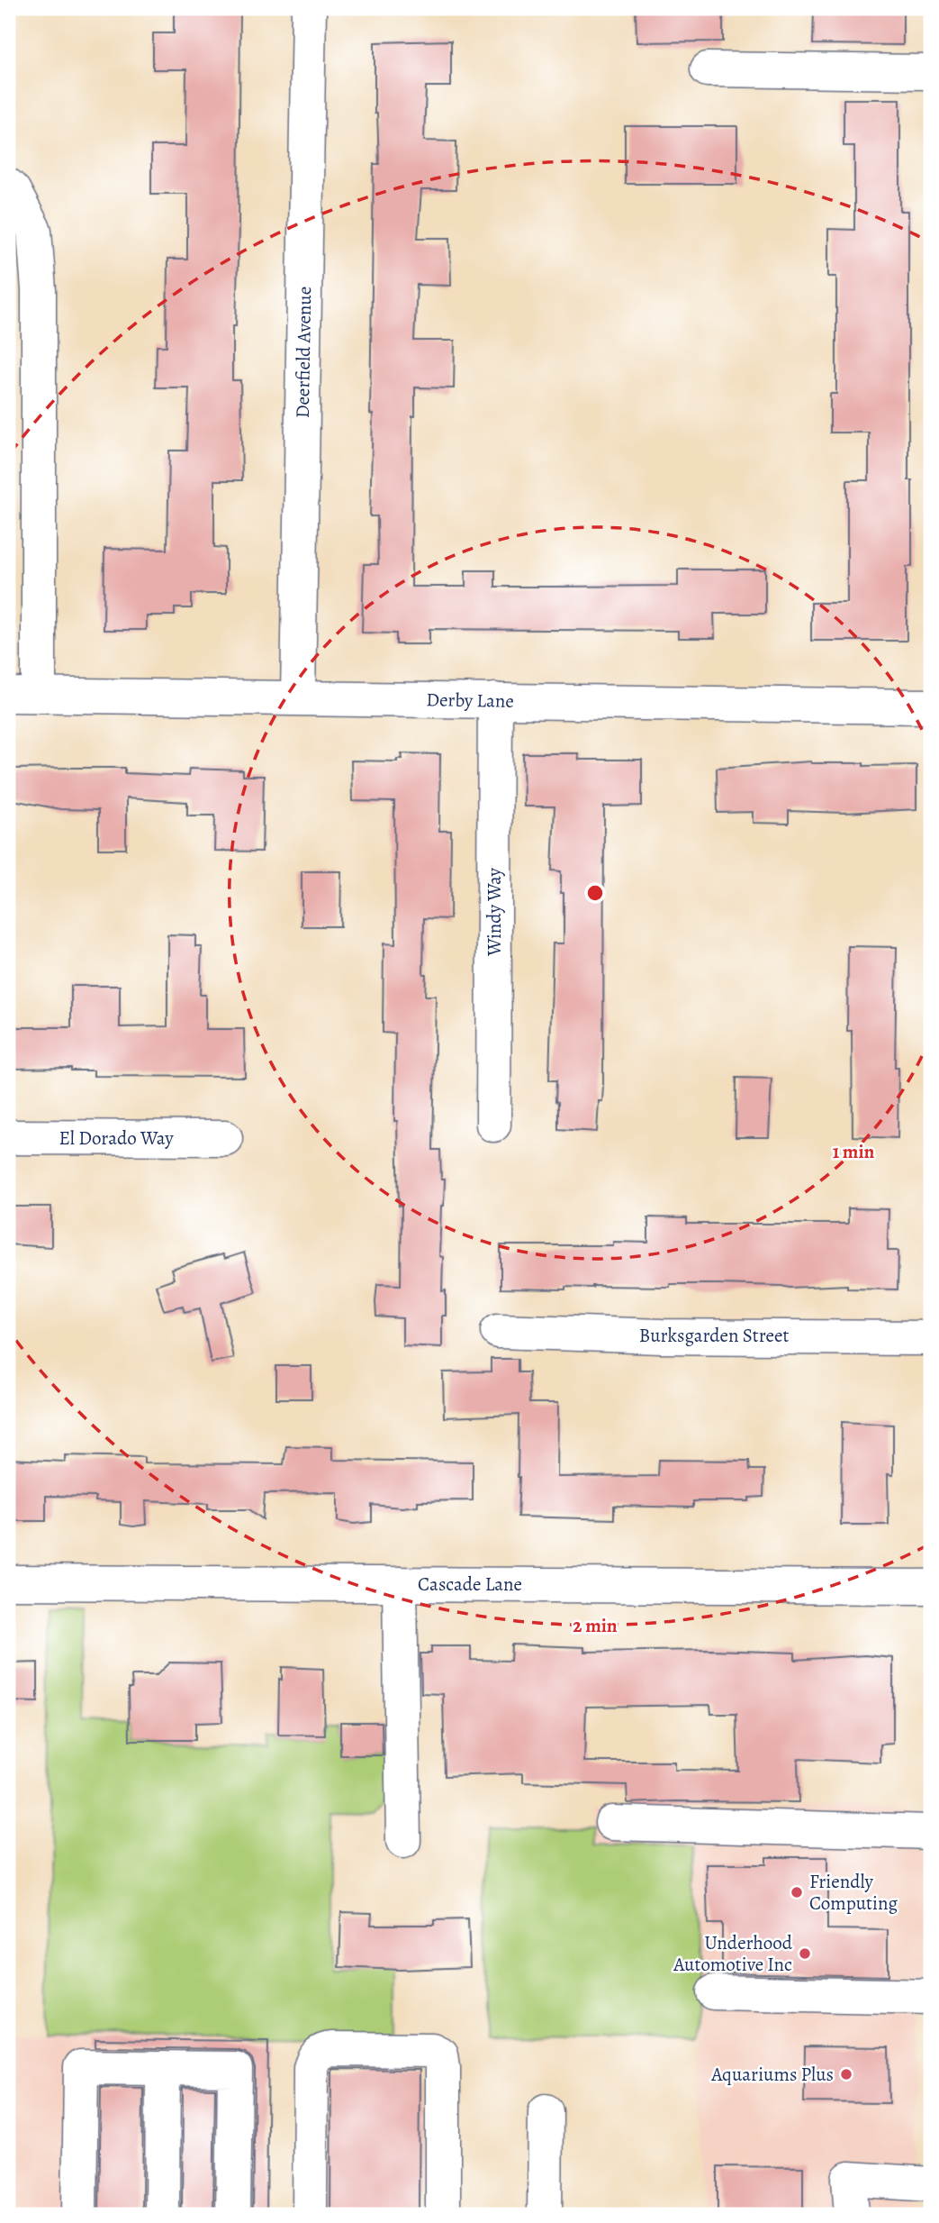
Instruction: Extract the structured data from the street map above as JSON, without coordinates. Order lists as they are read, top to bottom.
{
  "streets": {
    "street": [
      "Deerfield Avenue",
      "Derby Lane",
      "Windy Way",
      "El Dorado Way",
      "Burksgarden Street",
      "Cascade Lane"
    ]
  },
  "crossings": [
    ["Deerfield Avenue", "Derby Lane"],
    ["Derby Lane", "Windy Way"]
  ],
  "places": ["Friendly Computing", "Underhood Automotive Inc", "Aquariums Plus"],
  "rings": ["1 min", "2 min"]
}
